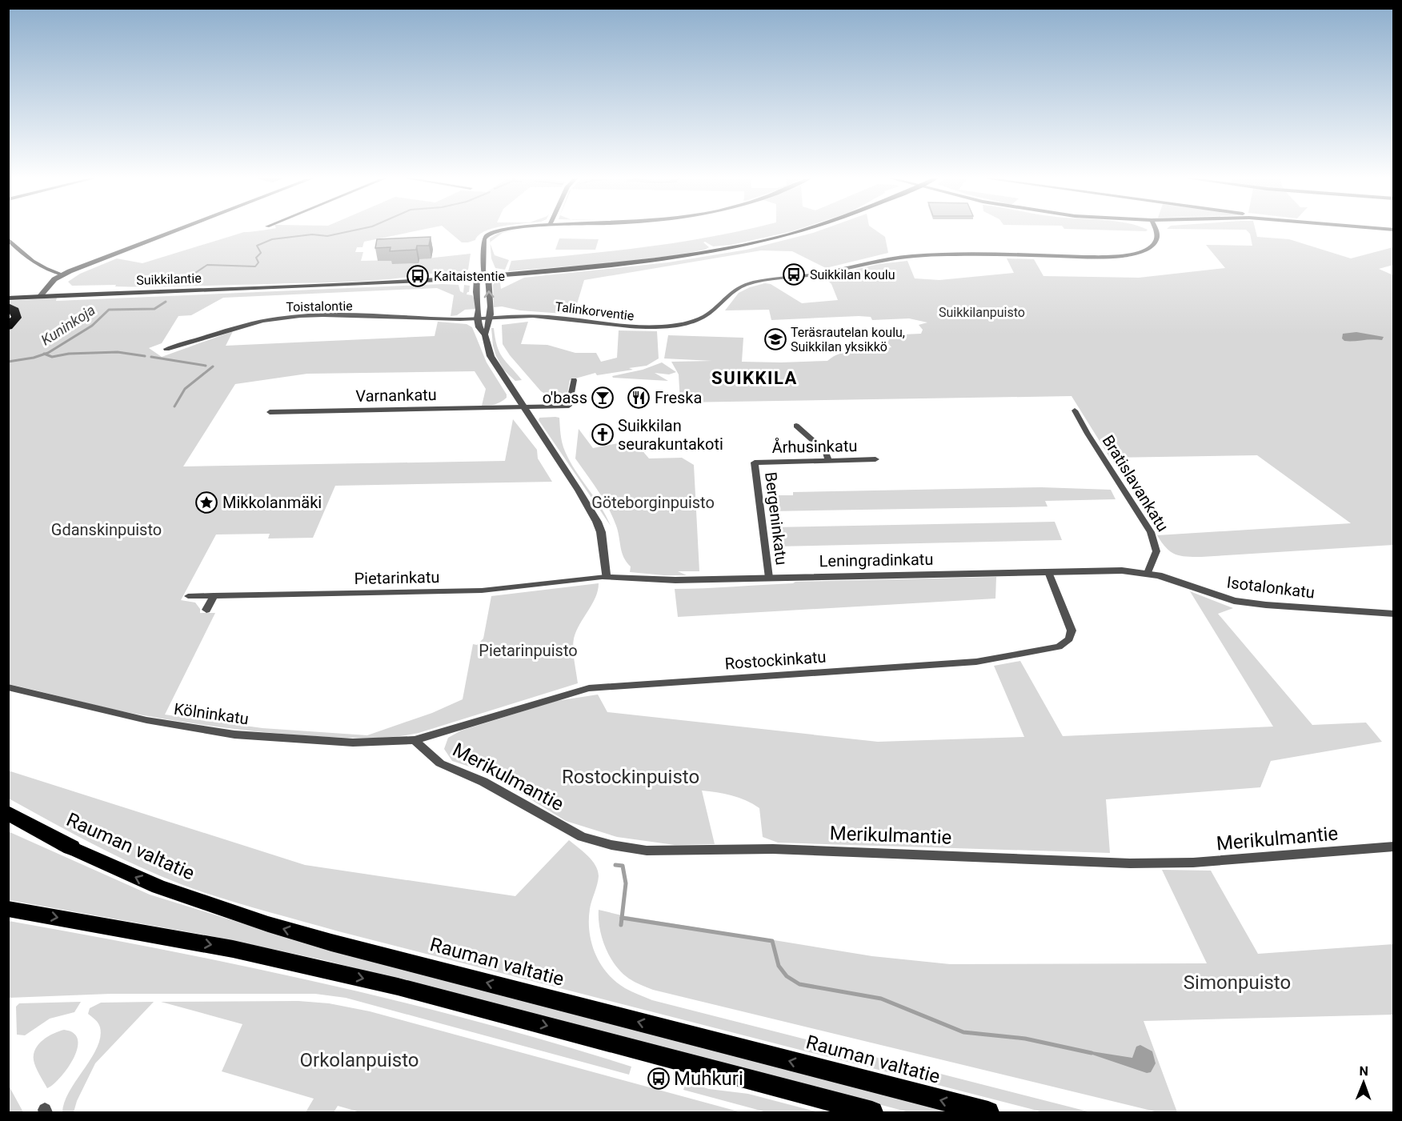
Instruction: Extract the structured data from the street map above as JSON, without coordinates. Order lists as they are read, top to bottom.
{
  "streets": {
    "highway": ["Rauman valtatie"],
    "main road": ["Suikkilantie"],
    "street": [
      "Toistalontie",
      "Talinkorventie",
      "Varnankatu",
      "Århusinkatu",
      "Bratislavankatu",
      "Bergeninkatu",
      "Leningradinkatu",
      "Pietarinkatu",
      "Isotalonkatu",
      "Rostockinkatu",
      "Kölninkatu",
      "Merikulmantie"
    ]
  },
  "crossings": [
    ["Toistalontie", "Talinkorventie"],
    ["Århusinkatu", "Bergeninkatu"],
    ["Bratislavankatu", "Leningradinkatu"],
    ["Bratislavankatu", "Isotalonkatu"],
    ["Bergeninkatu", "Leningradinkatu"],
    ["Leningradinkatu", "Pietarinkatu"],
    ["Leningradinkatu", "Isotalonkatu"],
    ["Leningradinkatu", "Rostockinkatu"],
    ["Rostockinkatu", "Kölninkatu"],
    ["Rostockinkatu", "Merikulmantie"],
    ["Kölninkatu", "Merikulmantie"]
  ],
  "districts": ["SUIKKILA"],
  "water": ["Kuninkoja"],
  "parks": [
    "Suikkilanpuisto",
    "Göteborginpuisto",
    "Gdanskinpuisto",
    "Pietarinpuisto",
    "Rostockinpuisto",
    "Simonpuisto",
    "Orkolanpuisto"
  ],
  "places": {
    "bus stop": ["Suikkilan koulu", "Kaitaistentie", "Muhkuri"],
    "school or university": ["Teräsrautelan koulu, Suikkilan yksikkö"],
    "bar": ["o'bass"],
    "restaurant": ["Freska"],
    "church": ["Suikkilan seurakuntakoti"],
    "place": ["Mikkolanmäki"]
  },
  "north": "top"
}
